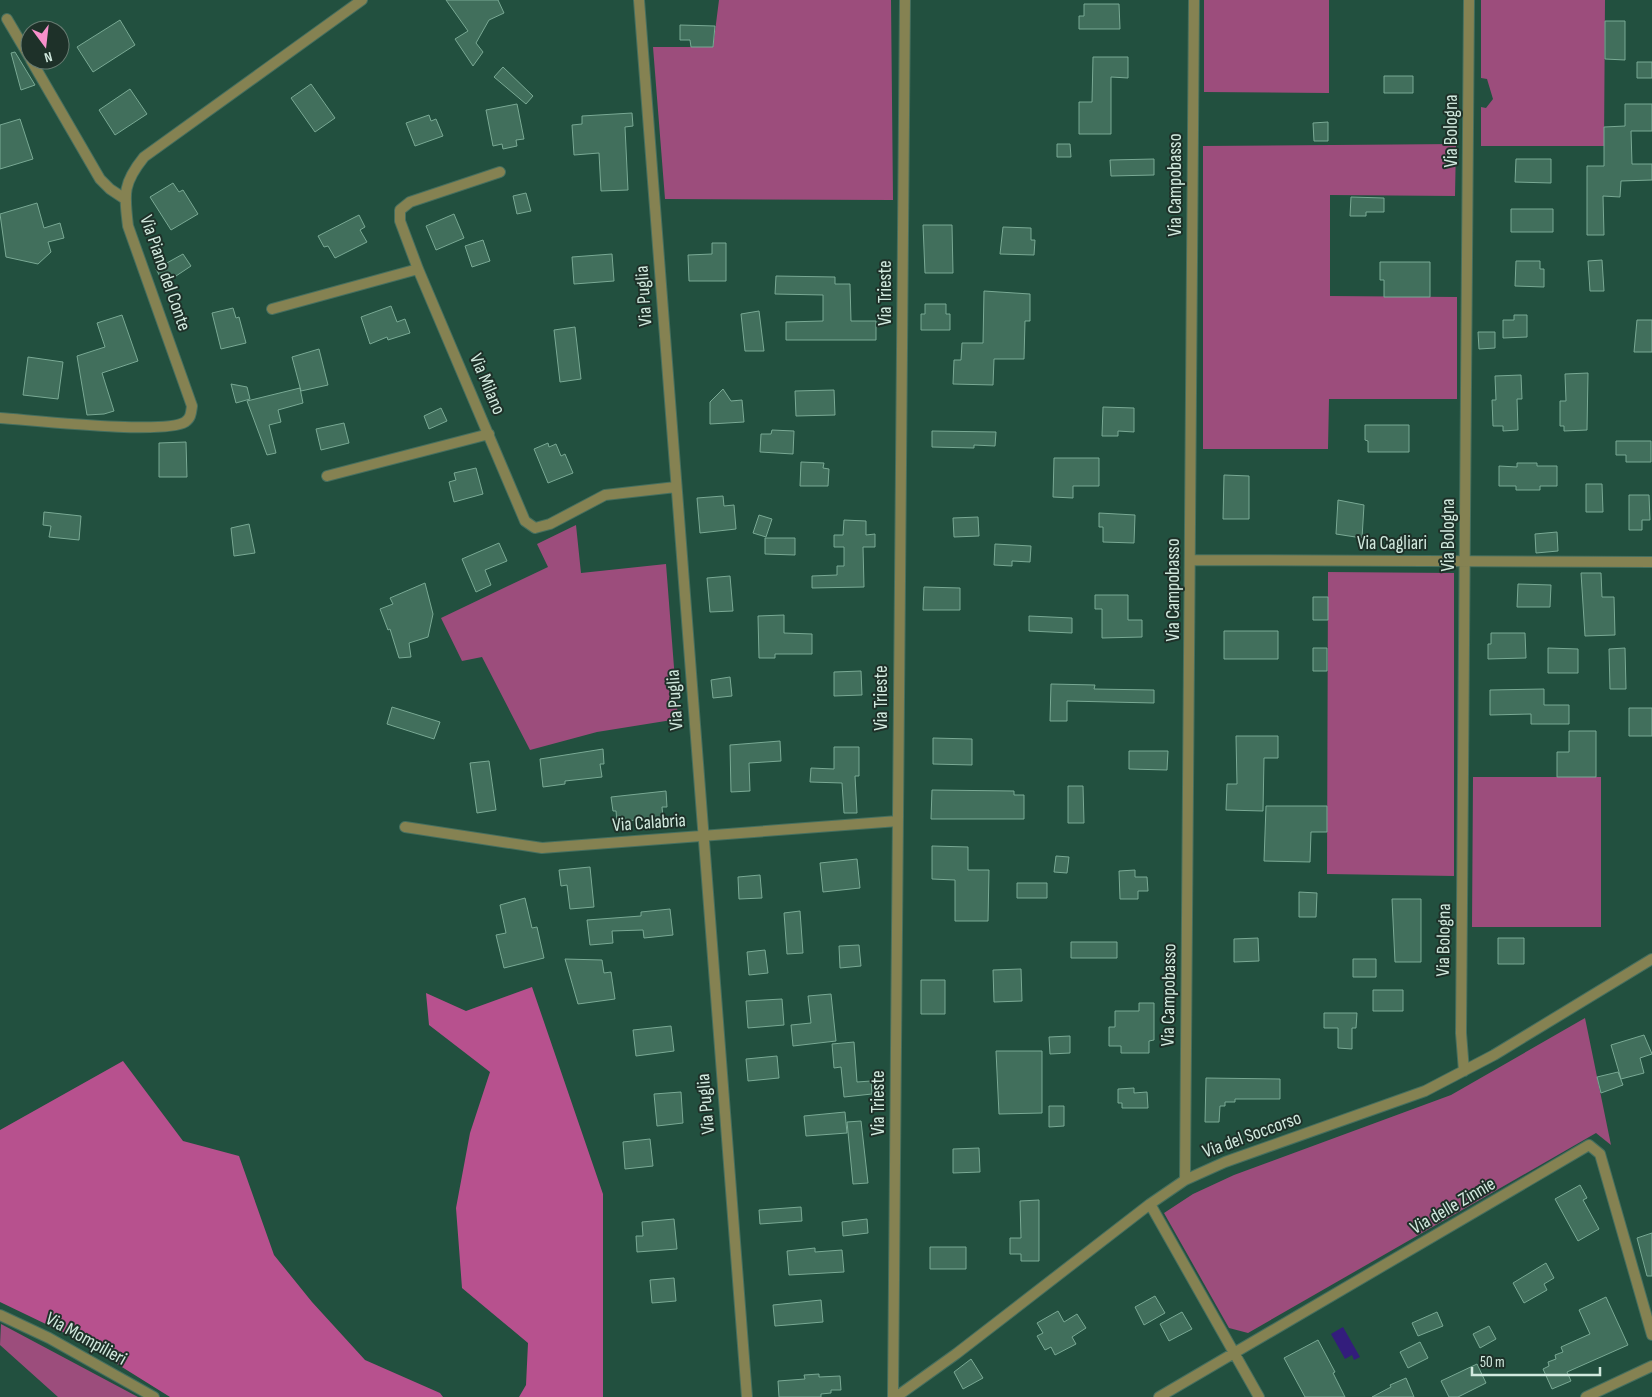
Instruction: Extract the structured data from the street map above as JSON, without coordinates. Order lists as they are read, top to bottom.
{
  "streets": {
    "street": [
      "Via Bologna",
      "Via Campobasso",
      "Via Piano del Conte",
      "Via Trieste",
      "Via Puglia",
      "Via Milano",
      "Via Cagliari",
      "Via Calabria",
      "Via del Soccorso",
      "Via delle Zinnie",
      "Via Mompilieri"
    ]
  },
  "crossings": [
    ["Via Bologna", "Via Cagliari"],
    ["Via Bologna", "Via del Soccorso"],
    ["Via Campobasso", "Via Cagliari"],
    ["Via Campobasso", "Via del Soccorso"],
    ["Via Trieste", "Via Calabria"],
    ["Via Trieste", "Via del Soccorso"],
    ["Via Puglia", "Via Milano"],
    ["Via Puglia", "Via Calabria"]
  ],
  "scale_bar": "50 m",
  "north": "bottom"
}
